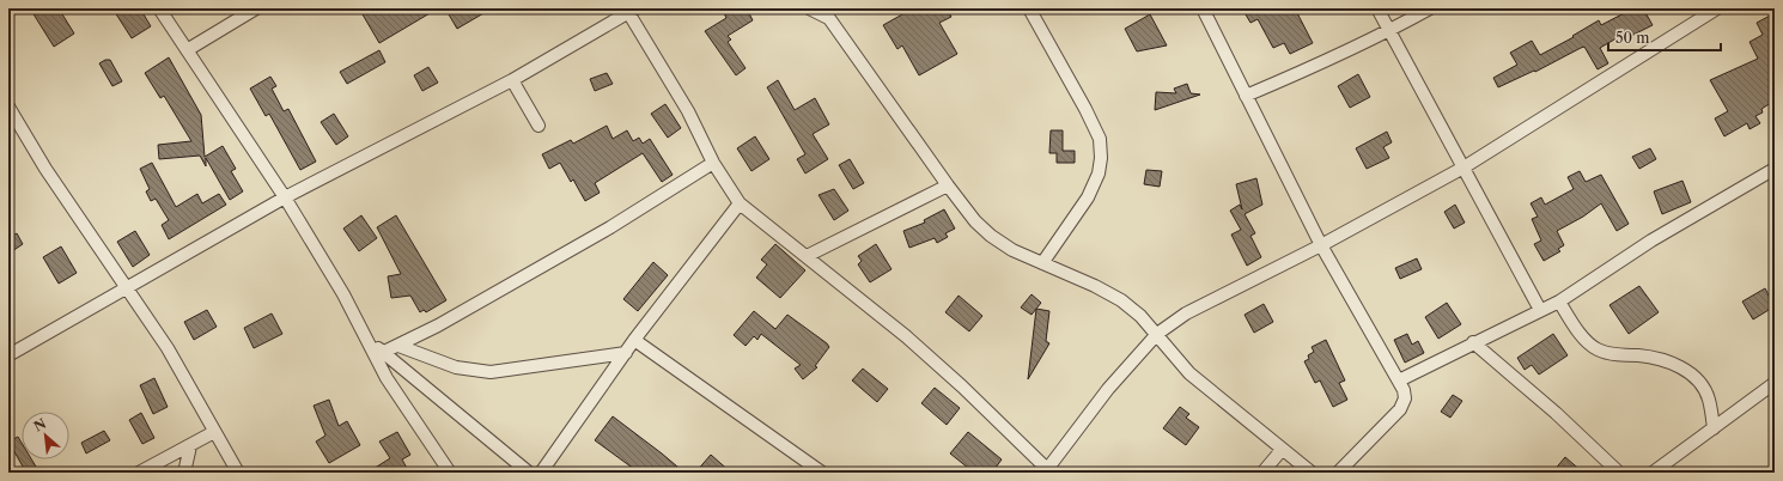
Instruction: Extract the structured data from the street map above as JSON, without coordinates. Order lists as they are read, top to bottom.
{
  "scale_bar": "50 m",
  "north": "top left"
}
